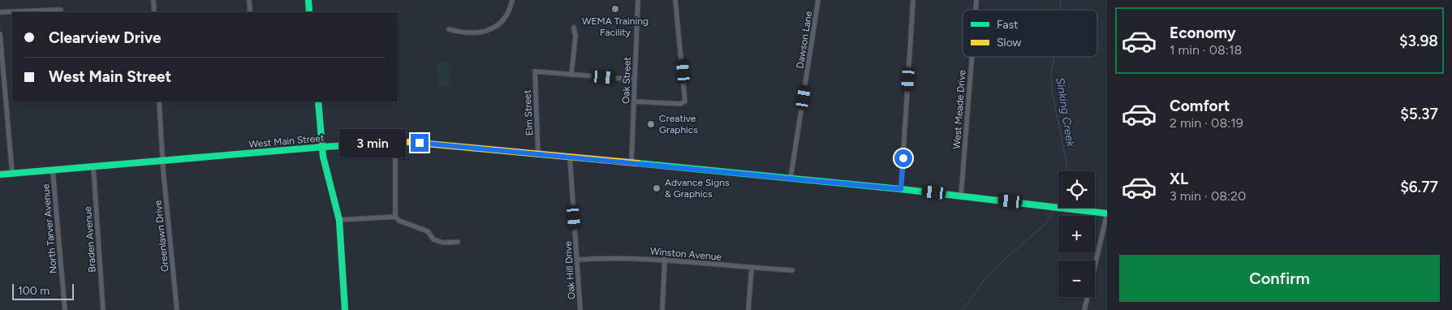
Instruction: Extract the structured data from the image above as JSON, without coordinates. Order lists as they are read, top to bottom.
{
  "streets": {
    "main road": ["West Main Street"],
    "street": [
      "Dawson Lane",
      "Oak Street",
      "West Meade Drive",
      "Elm Street",
      "North Tarver Avenue",
      "Greenlawn Drive",
      "Braden Avenue",
      "Winston Avenue",
      "Oak Hill Drive"
    ]
  },
  "crossings": [
    ["Dawson Lane", "West Main Street"],
    ["Oak Street", "West Main Street"],
    ["West Meade Drive", "West Main Street"],
    ["Elm Street", "West Main Street"],
    ["West Main Street", "North Tarver Avenue"],
    ["West Main Street", "Greenlawn Drive"],
    ["West Main Street", "Braden Avenue"],
    ["West Main Street", "Oak Hill Drive"],
    ["Winston Avenue", "Oak Hill Drive"]
  ],
  "water": ["Sinking Creek"],
  "places": ["WEMA Training Facility", "Creative Graphics", "Advance Signs & Graphics"],
  "legend": ["Fast", "Slow"],
  "scale_bar": "100 m",
  "page": {
    "list": [
      {
        "name": "Economy",
        "note": "1 min · 08:18",
        "value": "$3.98"
      },
      {
        "name": "Comfort",
        "note": "2 min · 08:19",
        "value": "$5.37"
      },
      {
        "name": "XL",
        "note": "3 min · 08:20",
        "value": "$6.77"
      }
    ],
    "banner": ["Clearview Drive", "West Main Street"],
    "bubble": "3 min",
    "map_buttons": ["+", "−"],
    "buttons": "Confirm",
    "scale": "100 m"
  }
}
